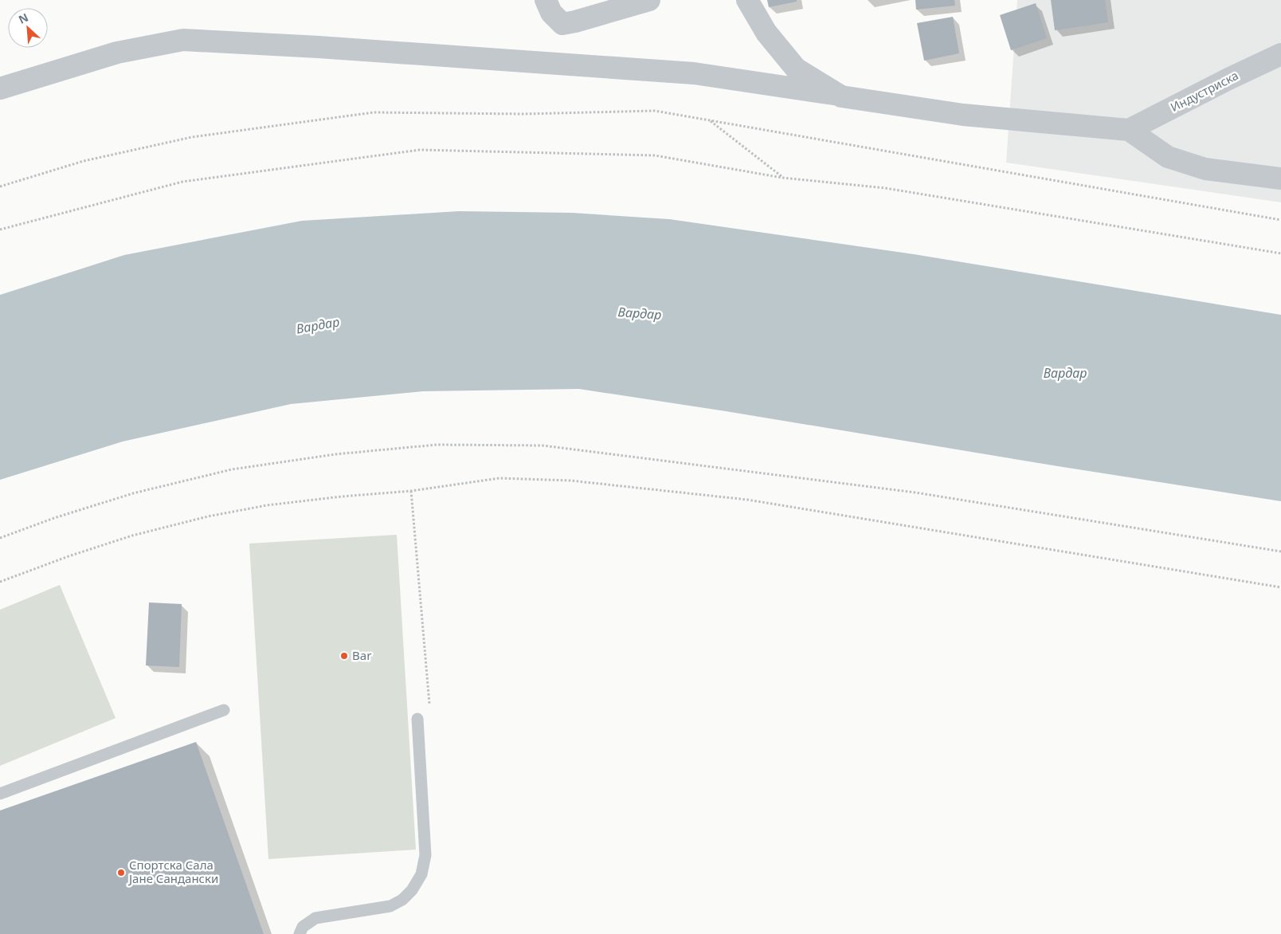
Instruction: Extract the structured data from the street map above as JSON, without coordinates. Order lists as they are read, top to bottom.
{
  "streets": {
    "street": ["Индустриска"]
  },
  "water": ["Вардар"],
  "places": ["Bar", "Спортска Сала Јане Сандански"],
  "north": "top left"
}
